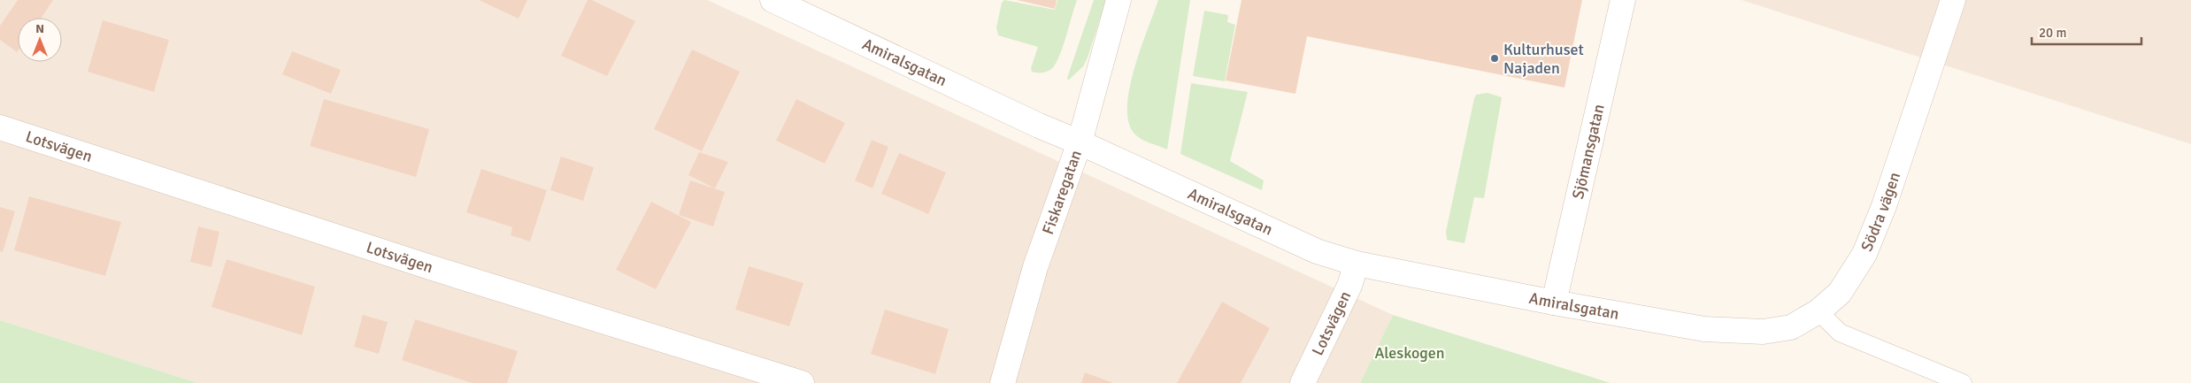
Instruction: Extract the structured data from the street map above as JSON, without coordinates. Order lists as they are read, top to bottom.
{
  "streets": {
    "street": [
      "Amiralsgatan",
      "Lotsvägen",
      "Sjömansgatan",
      "Fiskaregatan",
      "Södra vägen"
    ]
  },
  "crossings": [
    ["Amiralsgatan", "Lotsvägen"],
    ["Amiralsgatan", "Sjömansgatan"],
    ["Amiralsgatan", "Fiskaregatan"],
    ["Amiralsgatan", "Södra vägen"]
  ],
  "parks": ["Aleskogen"],
  "places": ["Kulturhuset Najaden"],
  "scale_bar": "20 m",
  "north": "top"
}
